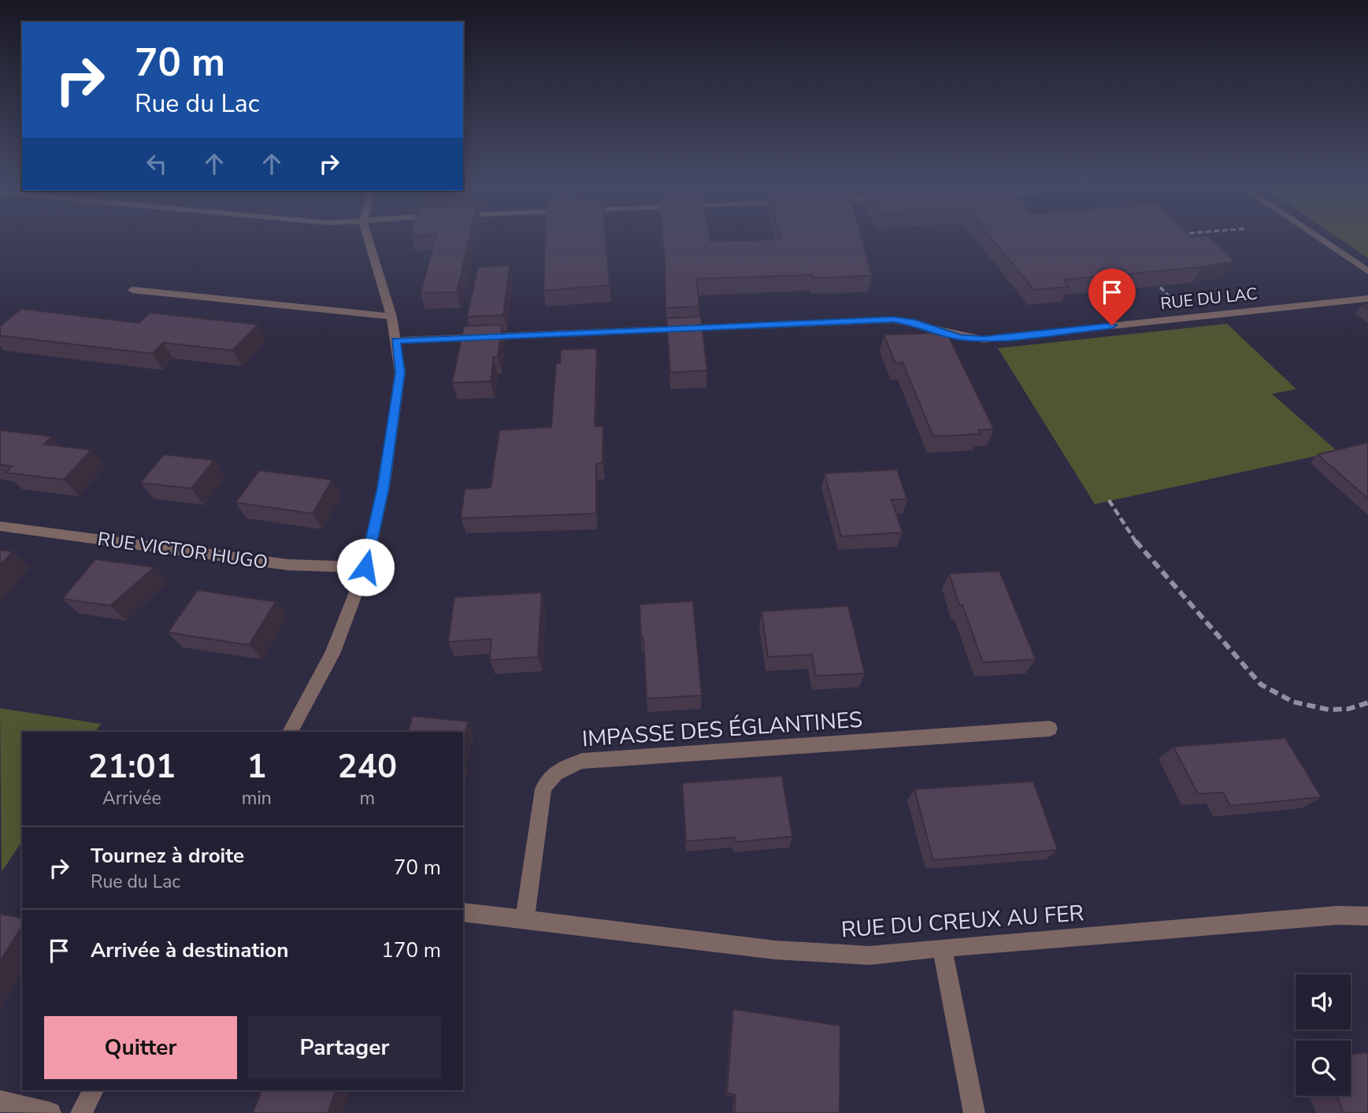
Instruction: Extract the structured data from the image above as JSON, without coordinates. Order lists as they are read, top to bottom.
{
  "streets": {
    "street": [
      "RUE DU LAC",
      "RUE VICTOR HUGO",
      "IMPASSE DES ÉGLANTINES",
      "RUE DU CREUX AU FER"
    ]
  },
  "crossings": [
    ["IMPASSE DES ÉGLANTINES", "RUE DU CREUX AU FER"]
  ],
  "page": {
    "turn": ["70 m", "Rue du Lac"],
    "eta": [
      "21:01",
      "Arrivée",
      "1",
      "min",
      "240",
      "m"
    ],
    "list": [
      {
        "name": "Tournez à droite",
        "note": "Rue du Lac",
        "value": "70 m"
      },
      {
        "name": "Arrivée à destination",
        "value": "170 m"
      }
    ],
    "buttons": ["Quitter", "Partager"]
  }
}
